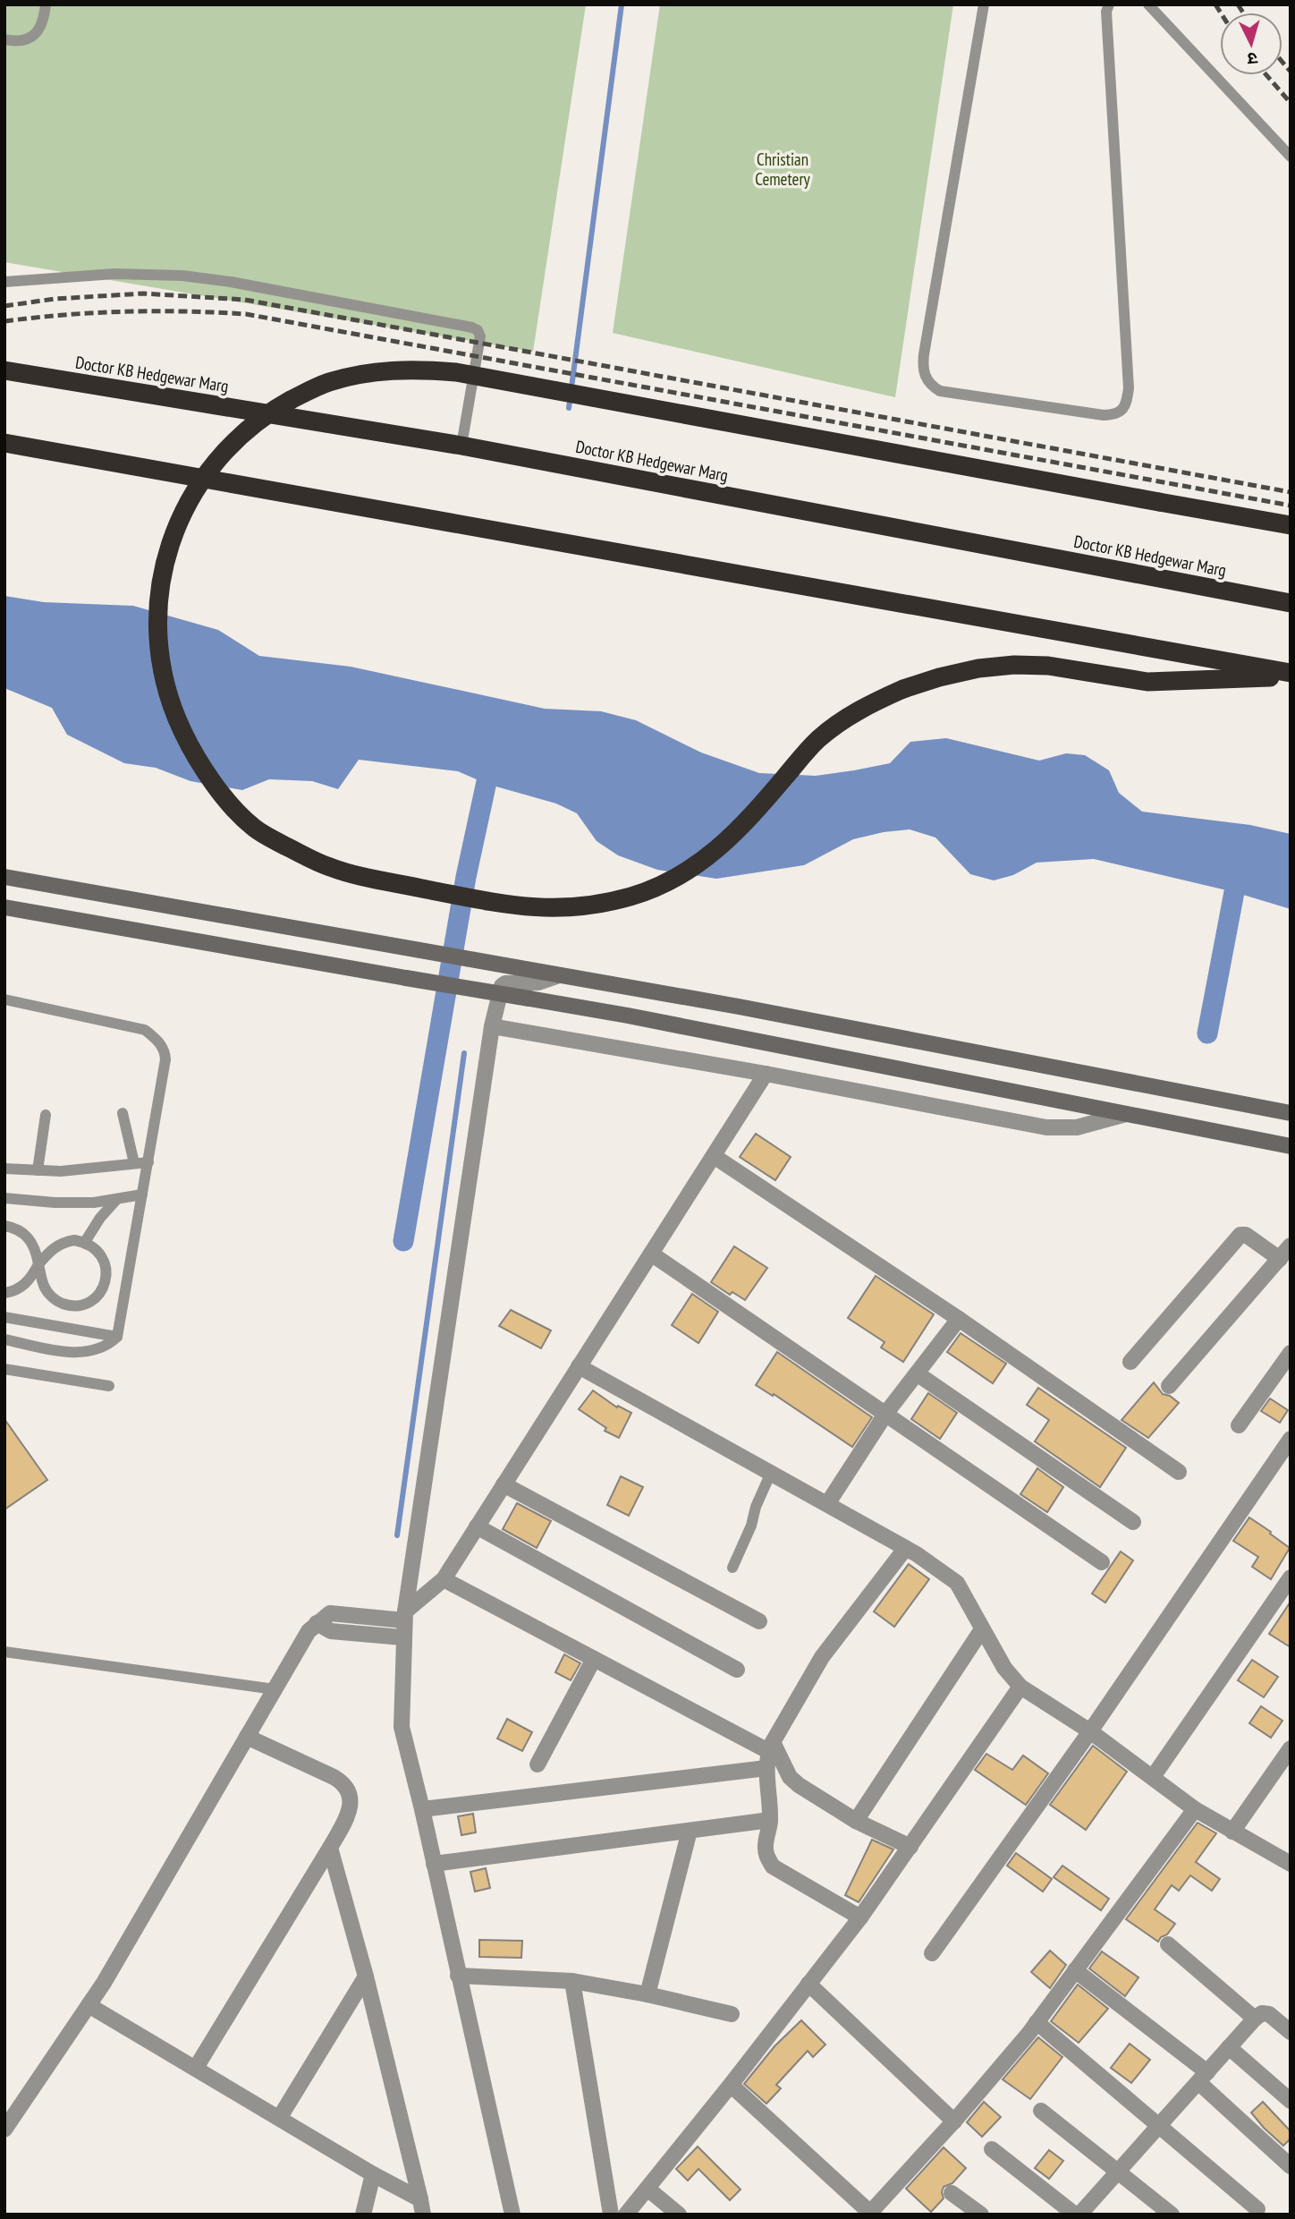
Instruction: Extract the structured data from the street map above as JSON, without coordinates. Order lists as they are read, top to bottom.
{
  "streets": {
    "highway": ["Doctor KB Hedgewar Marg"]
  },
  "parks": ["Christian Cemetery"],
  "north": "bottom"
}
